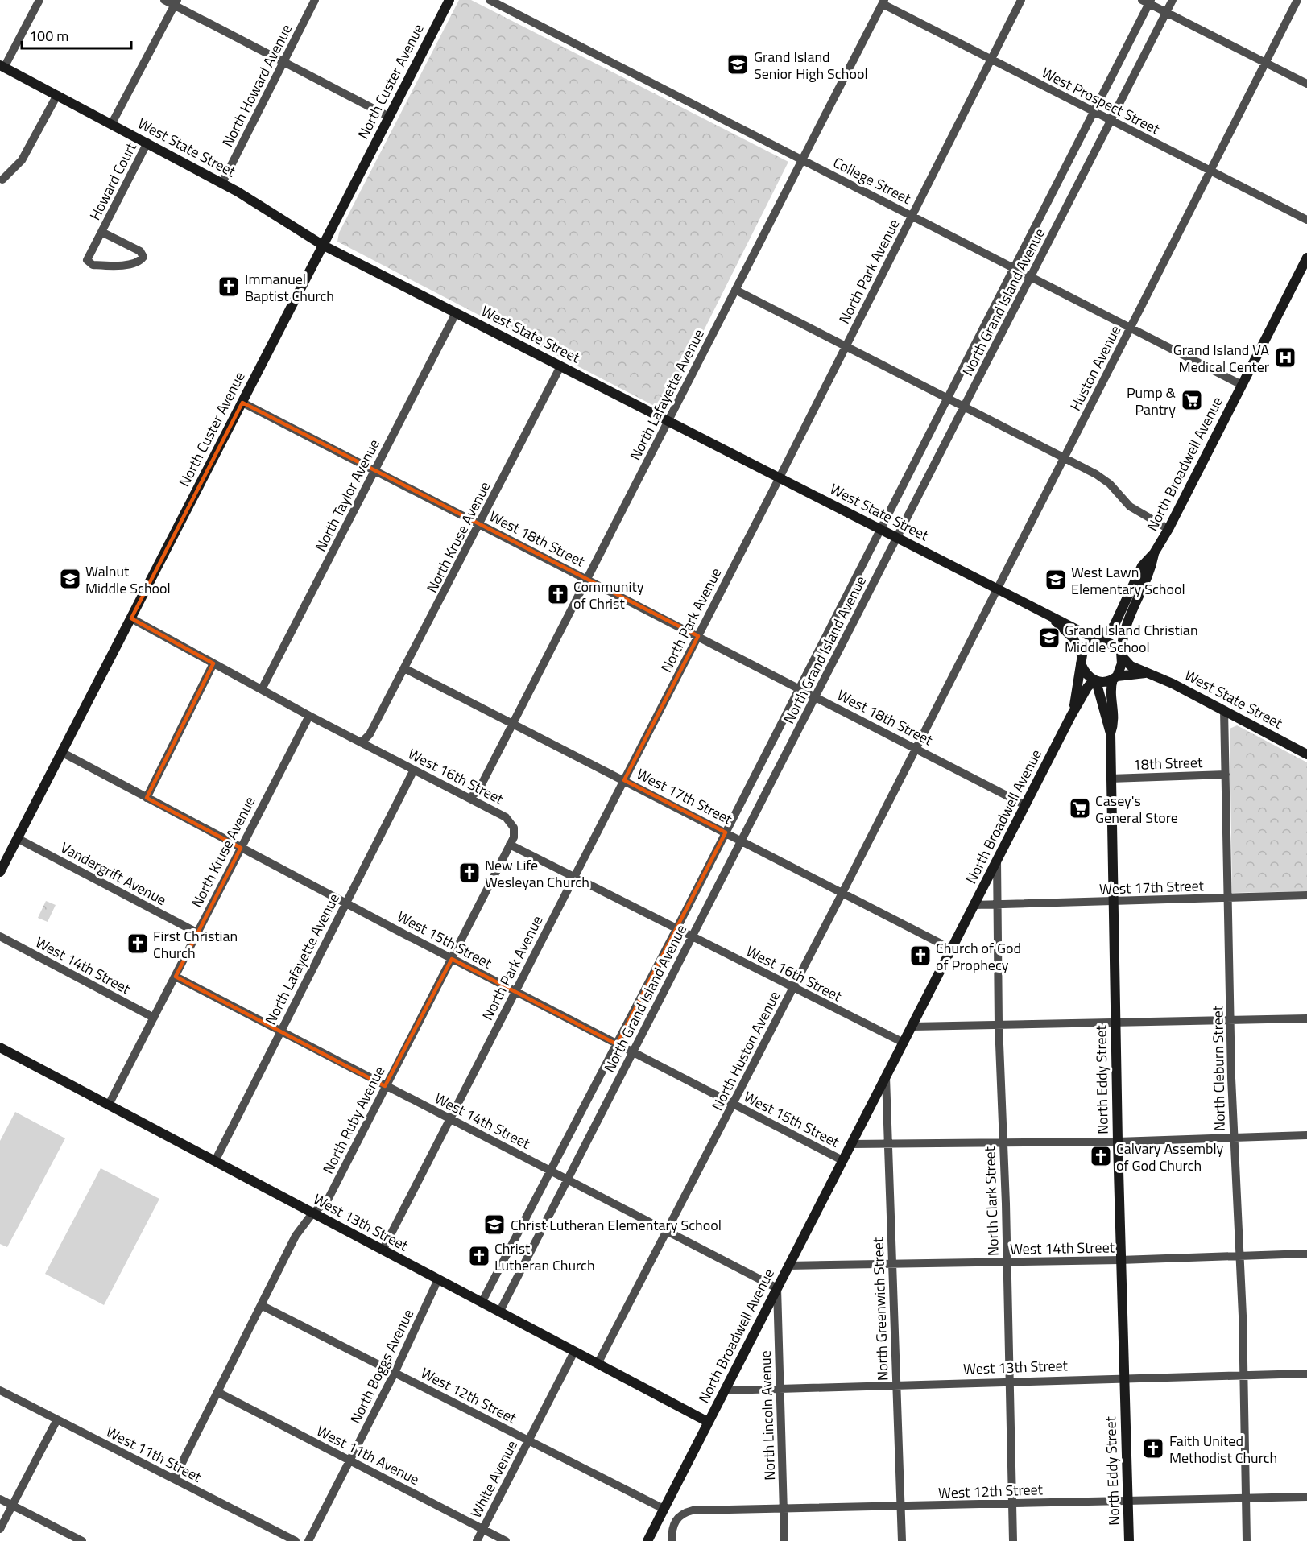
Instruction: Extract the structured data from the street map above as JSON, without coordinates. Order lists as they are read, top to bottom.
{
  "streets": {
    "main road": [
      "North Custer Avenue",
      "West State Street",
      "North Broadwell Avenue",
      "North Eddy Street",
      "West 13th Street"
    ],
    "street": [
      "North Howard Avenue",
      "West Prospect Street",
      "College Street",
      "Howard Court",
      "North Park Avenue",
      "North Grand Island Avenue",
      "Huston Avenue",
      "North Lafayette Avenue",
      "North Taylor Avenue",
      "North Kruse Avenue",
      "West 18th Street",
      "18th Street",
      "West 16th Street",
      "West 17th Street",
      "Vandergrift Avenue",
      "West 15th Street",
      "West 14th Street",
      "North Huston Avenue",
      "North Cleburn Street",
      "North Ruby Avenue",
      "North Clark Street",
      "North Greenwich Street",
      "North Boggs Avenue",
      "West 12th Street",
      "North Lincoln Avenue",
      "West 11th Street",
      "West 11th Avenue",
      "White Avenue"
    ]
  },
  "crossings": [
    ["North Custer Avenue", "West State Street"],
    ["North Custer Avenue", "West 18th Street"],
    ["North Custer Avenue", "West 16th Street"],
    ["North Custer Avenue", "Vandergrift Avenue"],
    ["North Custer Avenue", "West 15th Street"],
    ["North Howard Avenue", "West State Street"],
    ["West Prospect Street", "North Park Avenue"],
    ["West Prospect Street", "North Grand Island Avenue"],
    ["West Prospect Street", "Huston Avenue"],
    ["West Prospect Street", "North Lafayette Avenue"],
    ["West State Street", "Howard Court"],
    ["West State Street", "North Park Avenue"],
    ["West State Street", "North Grand Island Avenue"],
    ["West State Street", "Huston Avenue"],
    ["West State Street", "North Lafayette Avenue"],
    ["West State Street", "North Broadwell Avenue"],
    ["West State Street", "North Taylor Avenue"],
    ["West State Street", "North Kruse Avenue"],
    ["West State Street", "North Cleburn Street"],
    ["West State Street", "North Eddy Street"],
    ["College Street", "North Park Avenue"],
    ["College Street", "North Grand Island Avenue"],
    ["College Street", "Huston Avenue"],
    ["College Street", "North Lafayette Avenue"],
    ["College Street", "North Broadwell Avenue"],
    ["North Park Avenue", "West 18th Street"],
    ["North Park Avenue", "West 16th Street"],
    ["North Park Avenue", "West 17th Street"],
    ["North Park Avenue", "West 15th Street"],
    ["North Park Avenue", "West 14th Street"],
    ["North Park Avenue", "West 13th Street"],
    ["North Grand Island Avenue", "West 18th Street"],
    ["North Grand Island Avenue", "West 16th Street"],
    ["North Grand Island Avenue", "West 17th Street"],
    ["North Grand Island Avenue", "West 15th Street"],
    ["North Grand Island Avenue", "West 14th Street"],
    ["North Grand Island Avenue", "West 13th Street"],
    ["Huston Avenue", "West 18th Street"],
    ["Huston Avenue", "North Huston Avenue"],
    ["North Lafayette Avenue", "West 18th Street"],
    ["North Lafayette Avenue", "West 16th Street"],
    ["North Lafayette Avenue", "West 17th Street"],
    ["North Lafayette Avenue", "West 15th Street"],
    ["North Lafayette Avenue", "West 14th Street"],
    ["North Lafayette Avenue", "West 13th Street"],
    ["North Broadwell Avenue", "West 18th Street"],
    ["North Broadwell Avenue", "West 16th Street"],
    ["North Broadwell Avenue", "West 17th Street"],
    ["North Broadwell Avenue", "West 15th Street"],
    ["North Broadwell Avenue", "West 14th Street"],
    ["North Broadwell Avenue", "North Eddy Street"],
    ["North Broadwell Avenue", "North Clark Street"],
    ["North Broadwell Avenue", "West 13th Street"],
    ["North Broadwell Avenue", "North Greenwich Street"],
    ["North Broadwell Avenue", "West 12th Street"],
    ["North Broadwell Avenue", "North Lincoln Avenue"],
    ["North Taylor Avenue", "West 18th Street"],
    ["North Taylor Avenue", "West 16th Street"],
    ["North Kruse Avenue", "West 18th Street"],
    ["North Kruse Avenue", "West 16th Street"],
    ["North Kruse Avenue", "West 17th Street"],
    ["North Kruse Avenue", "Vandergrift Avenue"],
    ["North Kruse Avenue", "West 15th Street"],
    ["North Kruse Avenue", "West 14th Street"],
    ["North Kruse Avenue", "West 13th Street"],
    ["West 18th Street", "North Huston Avenue"],
    ["18th Street", "North Cleburn Street"],
    ["18th Street", "North Eddy Street"],
    ["West 16th Street", "North Huston Avenue"],
    ["West 16th Street", "North Ruby Avenue"],
    ["West 17th Street", "North Huston Avenue"],
    ["West 17th Street", "North Cleburn Street"],
    ["West 17th Street", "North Eddy Street"],
    ["West 17th Street", "North Clark Street"],
    ["West 15th Street", "North Huston Avenue"],
    ["West 15th Street", "North Ruby Avenue"],
    ["West 14th Street", "North Huston Avenue"],
    ["West 14th Street", "North Cleburn Street"],
    ["West 14th Street", "North Eddy Street"],
    ["West 14th Street", "North Ruby Avenue"],
    ["West 14th Street", "North Clark Street"],
    ["West 14th Street", "North Greenwich Street"],
    ["West 14th Street", "North Lincoln Avenue"],
    ["North Huston Avenue", "West 13th Street"],
    ["North Cleburn Street", "West 13th Street"],
    ["North Cleburn Street", "West 12th Street"],
    ["North Eddy Street", "West 13th Street"],
    ["North Eddy Street", "West 12th Street"],
    ["North Ruby Avenue", "West 13th Street"],
    ["North Ruby Avenue", "West 12th Street"],
    ["North Ruby Avenue", "West 11th Street"],
    ["North Ruby Avenue", "West 11th Avenue"],
    ["North Clark Street", "West 13th Street"],
    ["North Clark Street", "West 12th Street"],
    ["West 13th Street", "North Greenwich Street"],
    ["West 13th Street", "North Boggs Avenue"],
    ["West 13th Street", "North Lincoln Avenue"],
    ["West 13th Street", "White Avenue"],
    ["North Greenwich Street", "West 12th Street"],
    ["North Boggs Avenue", "West 12th Street"],
    ["North Boggs Avenue", "West 11th Avenue"],
    ["West 12th Street", "North Lincoln Avenue"],
    ["West 12th Street", "White Avenue"],
    ["West 11th Avenue", "White Avenue"]
  ],
  "places": {
    "school or university": [
      "Grand Island Senior High School",
      "Walnut Middle School",
      "West Lawn Elementary School",
      "Grand Island Christian Middle School",
      "Christ Lutheran Elementary School"
    ],
    "church": [
      "Immanuel Baptist Church",
      "Community of Christ",
      "New Life Wesleyan Church",
      "First Christian Church",
      "Church of God of Prophecy",
      "Calvary Assembly of God Church",
      "Christ Lutheran Church",
      "Faith United Methodist Church"
    ],
    "hospital": ["Grand Island VA Medical Center"],
    "supermarket": ["Pump & Pantry", "Casey's General Store"]
  },
  "scale_bar": "100 m"
}
